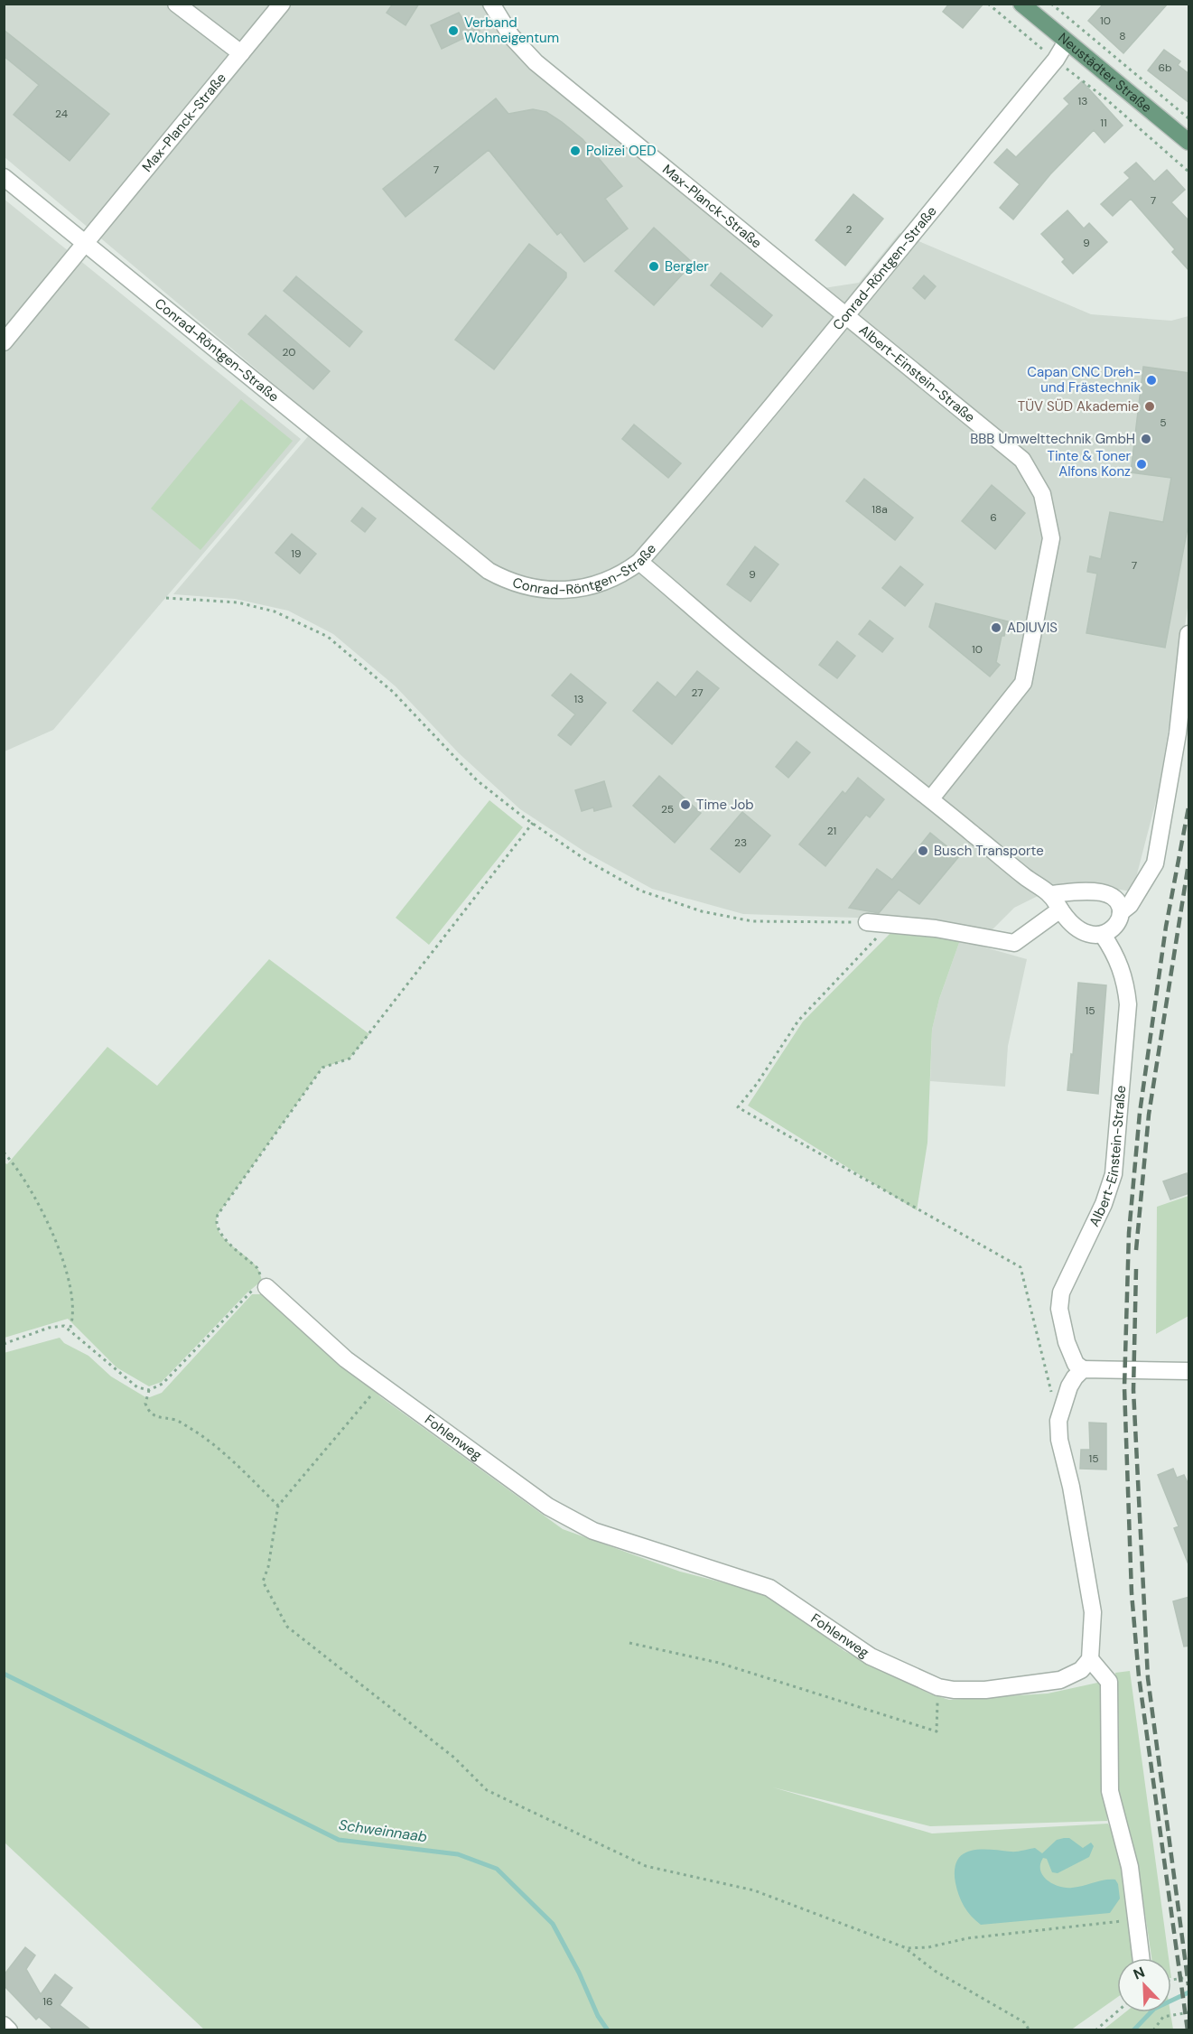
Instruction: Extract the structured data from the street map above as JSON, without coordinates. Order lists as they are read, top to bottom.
{
  "streets": {
    "main road": ["Neustädter Straße"],
    "street": [
      "Max-Planck-Straße",
      "Conrad-Röntgen-Straße",
      "Albert-Einstein-Straße",
      "Fohlenweg"
    ]
  },
  "crossings": [
    ["Neustädter Straße", "Conrad-Röntgen-Straße"],
    ["Max-Planck-Straße", "Conrad-Röntgen-Straße"],
    ["Max-Planck-Straße", "Albert-Einstein-Straße"],
    ["Conrad-Röntgen-Straße", "Albert-Einstein-Straße"]
  ],
  "water": ["Schweinnaab"],
  "places": [
    "Verband Wohneigentum",
    "Polizei OED",
    "Bergler",
    "Capan CNC Dreh- und Frästechnik",
    "TÜV SÜD Akademie",
    "BBB Umwelttechnik GmbH",
    "Tinte & Toner Alfons Konz",
    "ADIUVIS",
    "Time Job",
    "Busch Transporte"
  ],
  "house_numbers": [
    "10",
    "8",
    "6b",
    "13",
    "24",
    "11",
    "7",
    "7",
    "2",
    "9",
    "20",
    "5",
    "18a",
    "6",
    "19",
    "7",
    "9",
    "10",
    "27",
    "13",
    "25",
    "21",
    "23",
    "15",
    "15",
    "16"
  ],
  "north": "top left"
}
